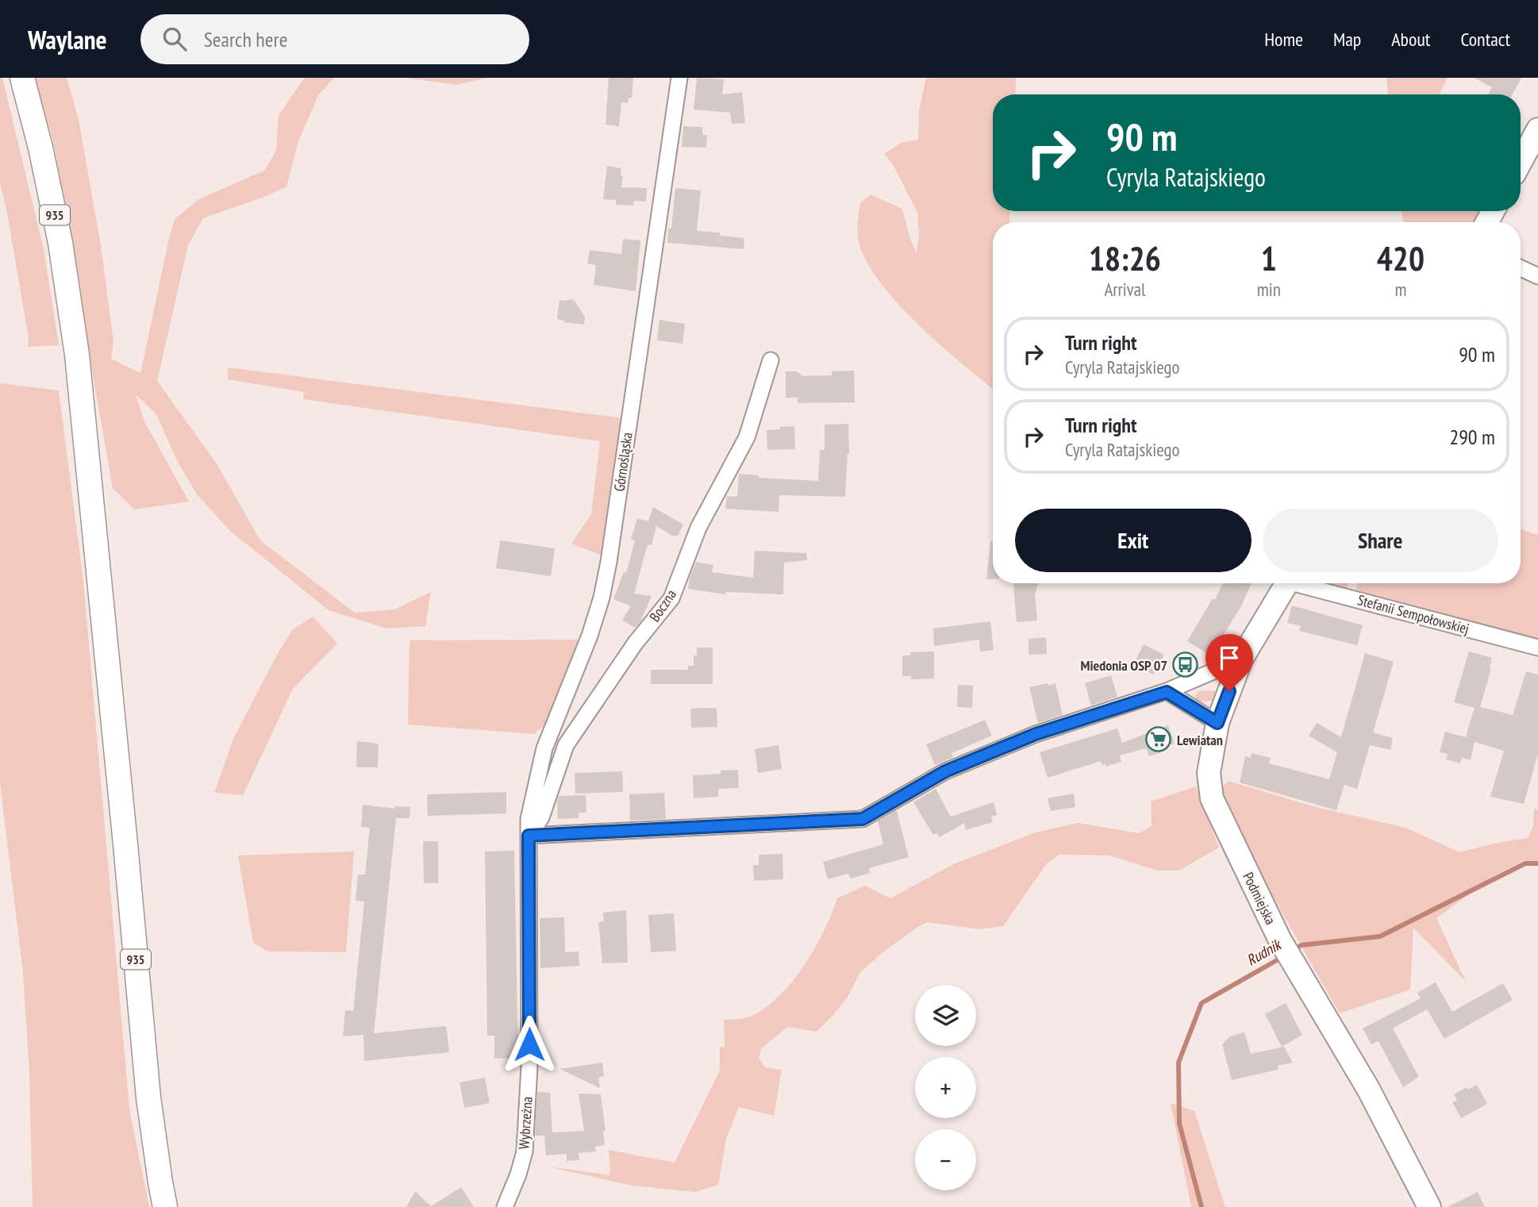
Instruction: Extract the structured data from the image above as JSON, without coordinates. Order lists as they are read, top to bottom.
{
  "streets": {
    "main road": ["935"],
    "street": [
      "Górnośląska",
      "Boczna",
      "Stefanii Sempołowskiej",
      "Podmiejska",
      "Wybrzeżna"
    ]
  },
  "crossings": [
    ["Górnośląska", "Boczna"],
    ["Górnośląska", "Wybrzeżna"],
    ["Boczna", "Wybrzeżna"]
  ],
  "water": ["Rudnik"],
  "places": {
    "bus stop": ["Miedonia OSP 07"],
    "supermarket": ["Lewiatan"]
  },
  "page": {
    "header": "Waylane",
    "search": "Search here",
    "nav": [
      "Home",
      "Map",
      "About",
      "Contact"
    ],
    "turn": ["90 m", "Cyryla Ratajskiego"],
    "eta": [
      "18:26",
      "Arrival",
      "1",
      "min",
      "420",
      "m"
    ],
    "list": [
      {
        "name": "Turn right",
        "note": "Cyryla Ratajskiego",
        "value": "90 m"
      },
      {
        "name": "Turn right",
        "note": "Cyryla Ratajskiego",
        "value": "290 m"
      }
    ],
    "buttons": ["Exit", "Share"],
    "map_buttons": ["+", "−"]
  }
}
